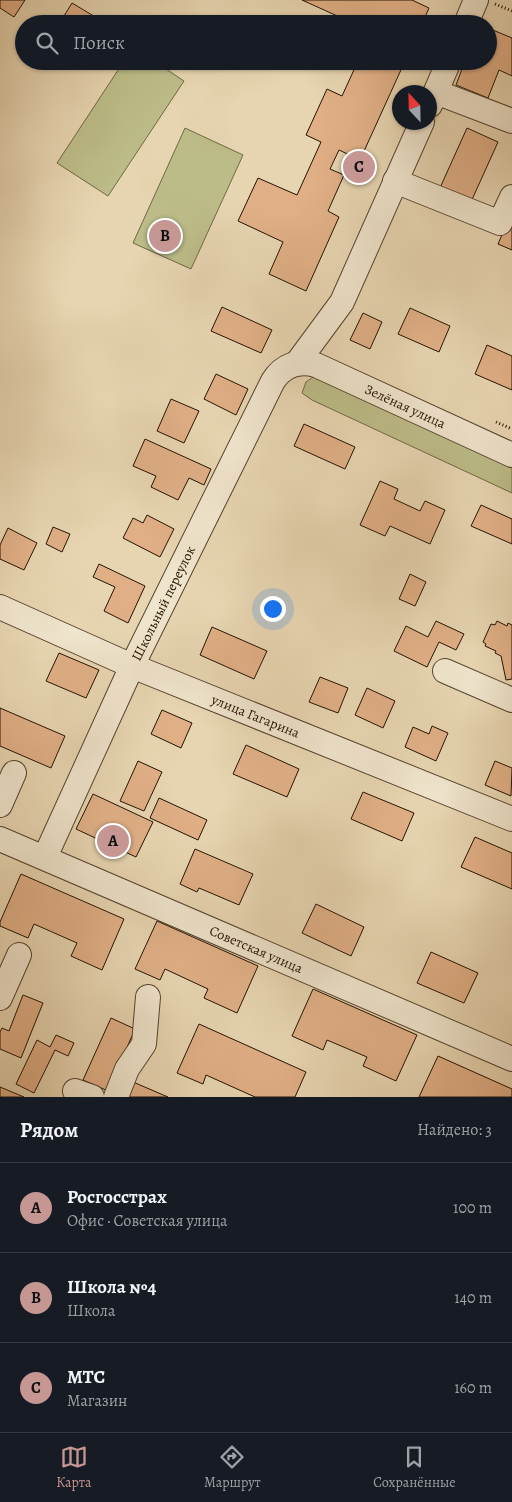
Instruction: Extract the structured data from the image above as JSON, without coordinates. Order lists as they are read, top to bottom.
{
  "streets": {
    "street": [
      "Зелёная улица",
      "Школьный переулок",
      "улица Гагарина",
      "Советская улица"
    ]
  },
  "crossings": [
    ["Зелёная улица", "Школьный переулок"],
    ["Школьный переулок", "улица Гагарина"],
    ["Школьный переулок", "Советская улица"]
  ],
  "north": "top",
  "page": {
    "search": "Поиск",
    "pins": ["C", "B", "A"],
    "heading": ["Рядом", "Найдено: 3"],
    "list": [
      {
        "mark": "A",
        "name": "Росгосстрах",
        "note": "Офис · Советская улица",
        "value": "100 m"
      },
      {
        "mark": "B",
        "name": "Школа №4",
        "note": "Школа",
        "value": "140 m"
      },
      {
        "mark": "C",
        "name": "МТС",
        "note": "Магазин",
        "value": "160 m"
      }
    ],
    "nav": ["Карта", "Маршрут", "Сохранённые"]
  }
}
